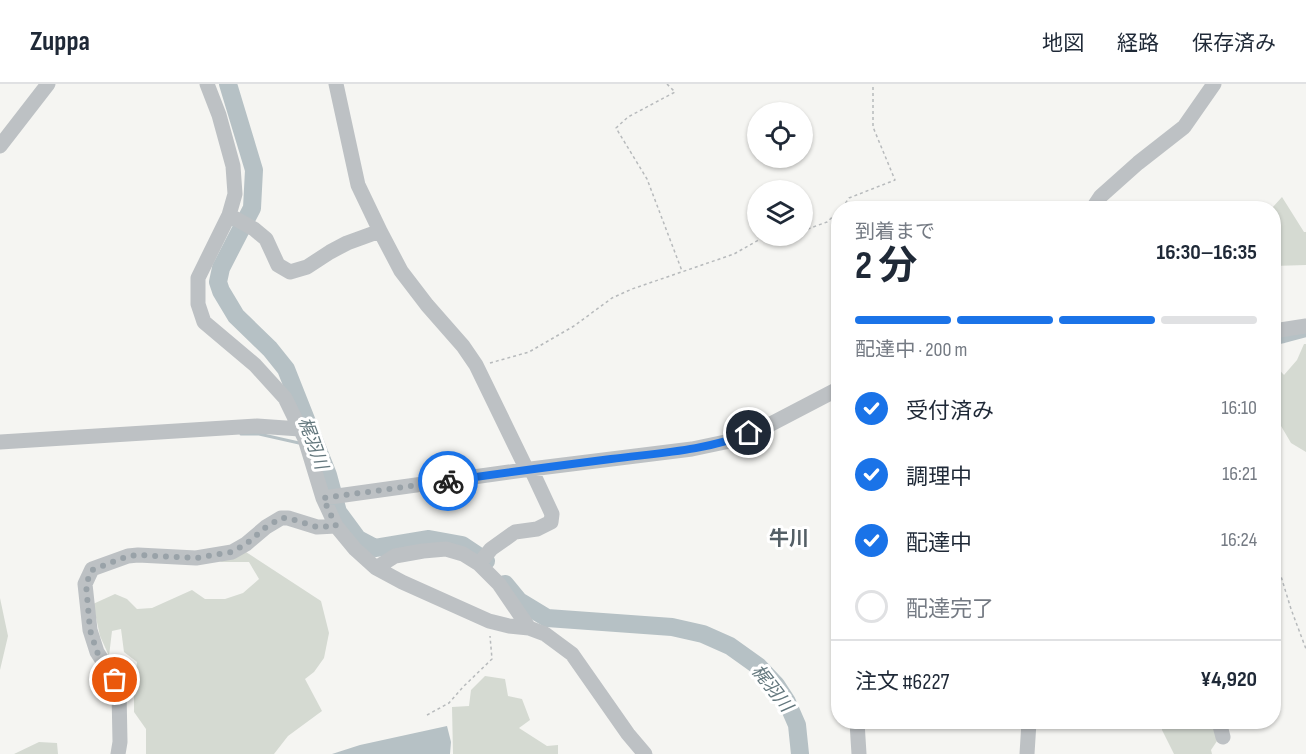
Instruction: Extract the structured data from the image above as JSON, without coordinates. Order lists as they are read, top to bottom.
{
  "districts": ["牛川"],
  "water": ["梶羽川"],
  "page": {
    "header": "Zuppa",
    "nav": ["地図", "経路", "保存済み"],
    "heading": ["2 分", "到着まで", "16:30–16:35"],
    "panel": ["注文 #6227", "¥4,920"],
    "bar": "配達中 · 200 m",
    "list": [
      ["受付済み", "16:10"],
      ["調理中", "16:21"],
      ["配達中", "16:24"],
      "配達完了"
    ]
  }
}
